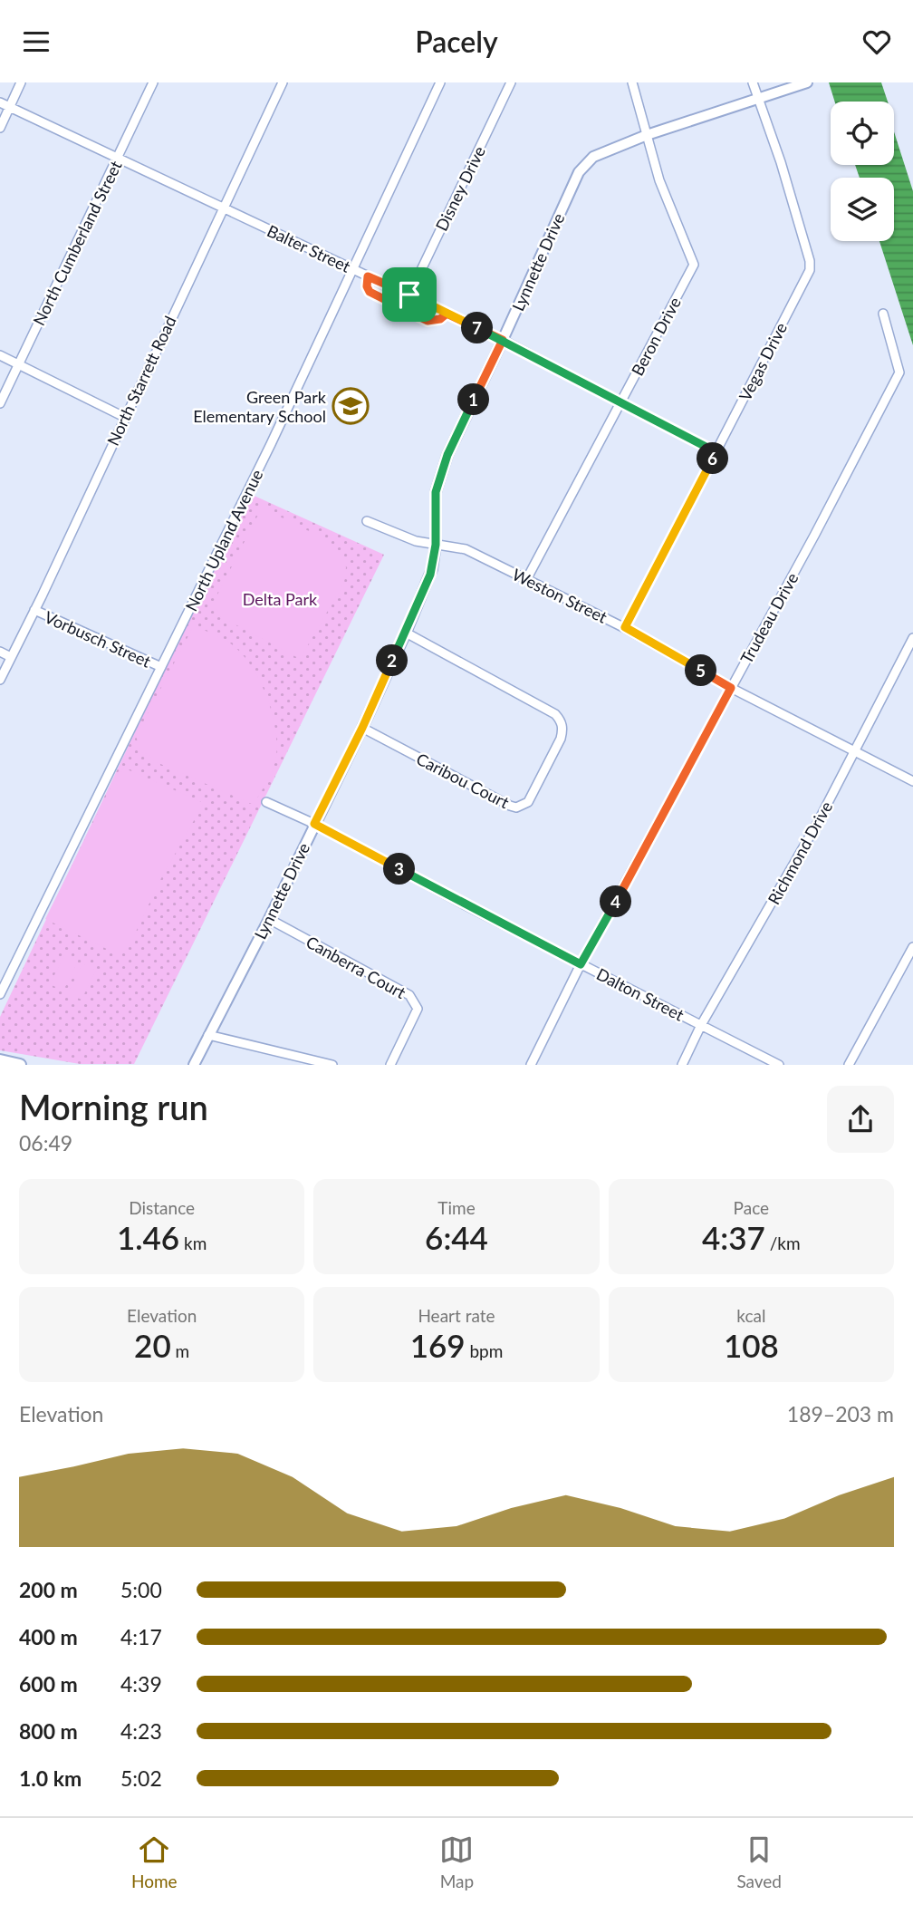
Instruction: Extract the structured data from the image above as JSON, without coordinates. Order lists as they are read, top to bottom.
{
  "streets": {
    "street": [
      "Disney Drive",
      "North Cumberland Street",
      "Balter Street",
      "Lynnette Drive",
      "Beron Drive",
      "Vegas Drive",
      "North Starrett Road",
      "North Upland Avenue",
      "Weston Street",
      "Trudeau Drive",
      "Vorbusch Street",
      "Caribou Court",
      "Richmond Drive",
      "Canberra Court",
      "Dalton Street"
    ]
  },
  "crossings": [
    ["Disney Drive", "Balter Street"],
    ["North Cumberland Street", "Balter Street"],
    ["Balter Street", "Lynnette Drive"],
    ["Balter Street", "Beron Drive"],
    ["Balter Street", "Vegas Drive"],
    ["Balter Street", "North Starrett Road"],
    ["Balter Street", "North Upland Avenue"],
    ["Lynnette Drive", "Beron Drive"],
    ["Lynnette Drive", "Vegas Drive"],
    ["Lynnette Drive", "Weston Street"],
    ["Lynnette Drive", "Caribou Court"],
    ["Lynnette Drive", "Canberra Court"],
    ["Lynnette Drive", "Dalton Street"],
    ["Beron Drive", "Weston Street"],
    ["Vegas Drive", "Weston Street"],
    ["North Starrett Road", "Vorbusch Street"],
    ["North Upland Avenue", "Vorbusch Street"],
    ["Weston Street", "Trudeau Drive"],
    ["Weston Street", "Richmond Drive"],
    ["Trudeau Drive", "Dalton Street"],
    ["Richmond Drive", "Dalton Street"]
  ],
  "parks": ["Delta Park"],
  "places": {
    "school or university": ["Green Park Elementary School"]
  },
  "page": {
    "header": "Pacely",
    "pins": [
      "7",
      "1",
      "6",
      "2",
      "5",
      "3",
      "4"
    ],
    "heading": ["Morning run", "06:49"],
    "stats": [
      ["Distance", "1.46 km"],
      ["Time", "6:44"],
      ["Pace", "4:37 /km"],
      ["Elevation", "20 m"],
      ["Heart rate", "169 bpm"],
      ["kcal", "108"]
    ],
    "chart": ["Elevation", "189–203 m"],
    "list": [
      {
        "name": "200 m",
        "note": "5:00"
      },
      {
        "name": "400 m",
        "note": "4:17"
      },
      {
        "name": "600 m",
        "note": "4:39"
      },
      {
        "name": "800 m",
        "note": "4:23"
      },
      {
        "name": "1.0 km",
        "note": "5:02"
      }
    ],
    "tabs": ["Home", "Map", "Saved"]
  }
}
